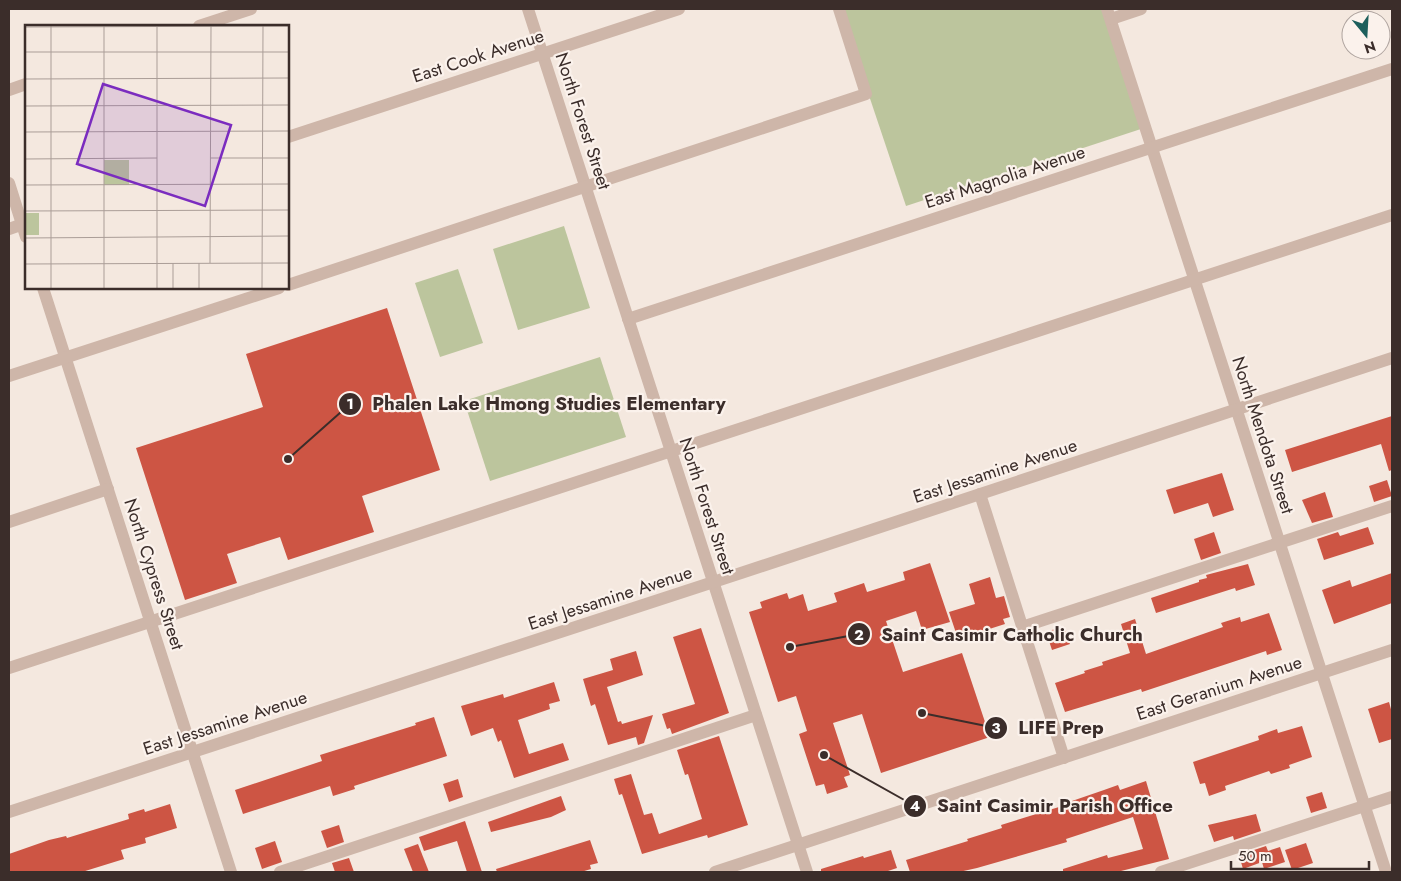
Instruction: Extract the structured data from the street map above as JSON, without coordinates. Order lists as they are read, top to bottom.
{
  "streets": {
    "street": [
      "East Cook Avenue",
      "North Forest Street",
      "East Magnolia Avenue",
      "North Mendota Street",
      "East Jessamine Avenue",
      "North Cypress Street",
      "East Geranium Avenue"
    ]
  },
  "crossings": [
    ["East Cook Avenue", "North Forest Street"],
    ["North Forest Street", "East Magnolia Avenue"],
    ["North Forest Street", "East Jessamine Avenue"],
    ["North Forest Street", "East Geranium Avenue"],
    ["East Magnolia Avenue", "North Mendota Street"],
    ["North Mendota Street", "East Jessamine Avenue"],
    ["North Mendota Street", "East Geranium Avenue"],
    ["East Jessamine Avenue", "North Cypress Street"]
  ],
  "places": [
    "Phalen Lake Hmong Studies Elementary",
    "Saint Casimir Catholic Church",
    "LIFE Prep",
    "Saint Casimir Parish Office"
  ],
  "scale_bar": "50 m",
  "north": "bottom"
}
